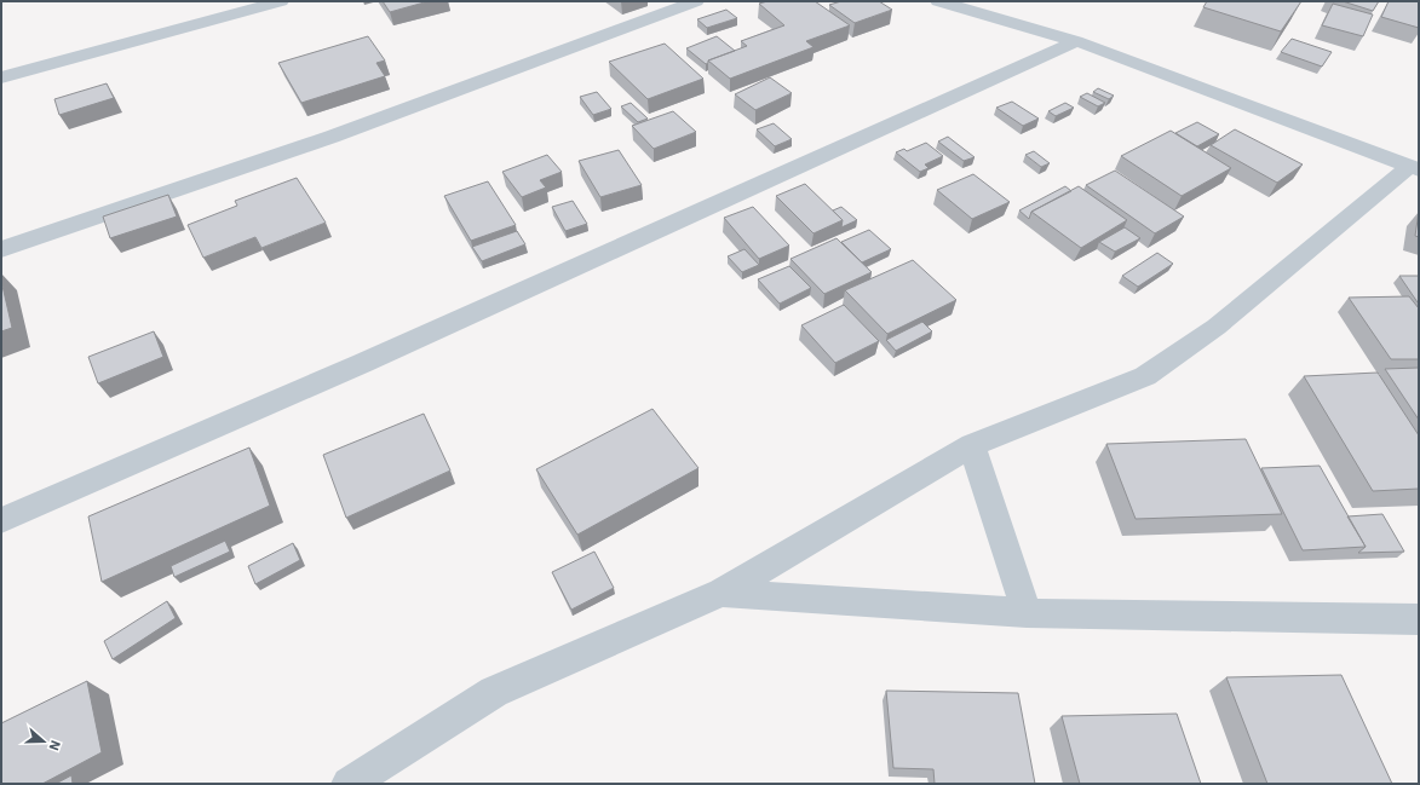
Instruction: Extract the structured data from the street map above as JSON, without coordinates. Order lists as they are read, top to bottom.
{
  "north": "right"
}
